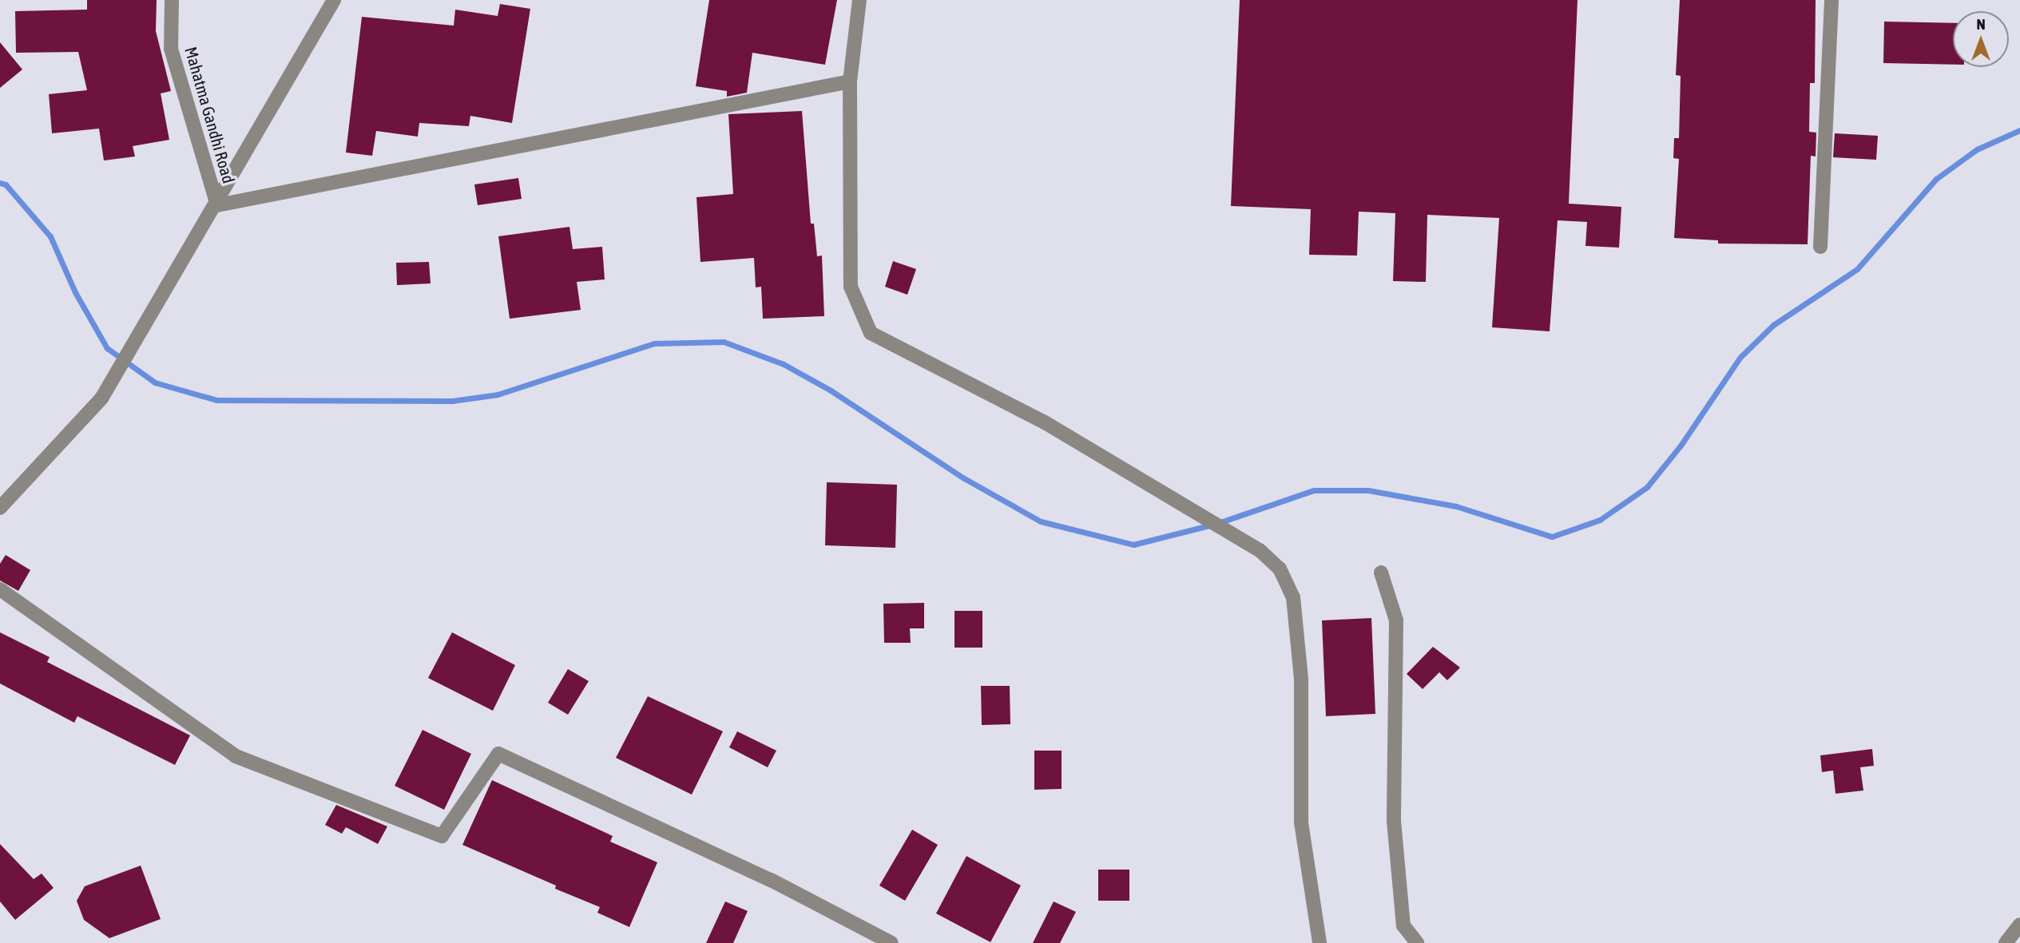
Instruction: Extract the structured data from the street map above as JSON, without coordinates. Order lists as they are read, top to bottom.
{
  "streets": {
    "street": ["Mahatma Gandhi Road"]
  },
  "north": "top"
}
